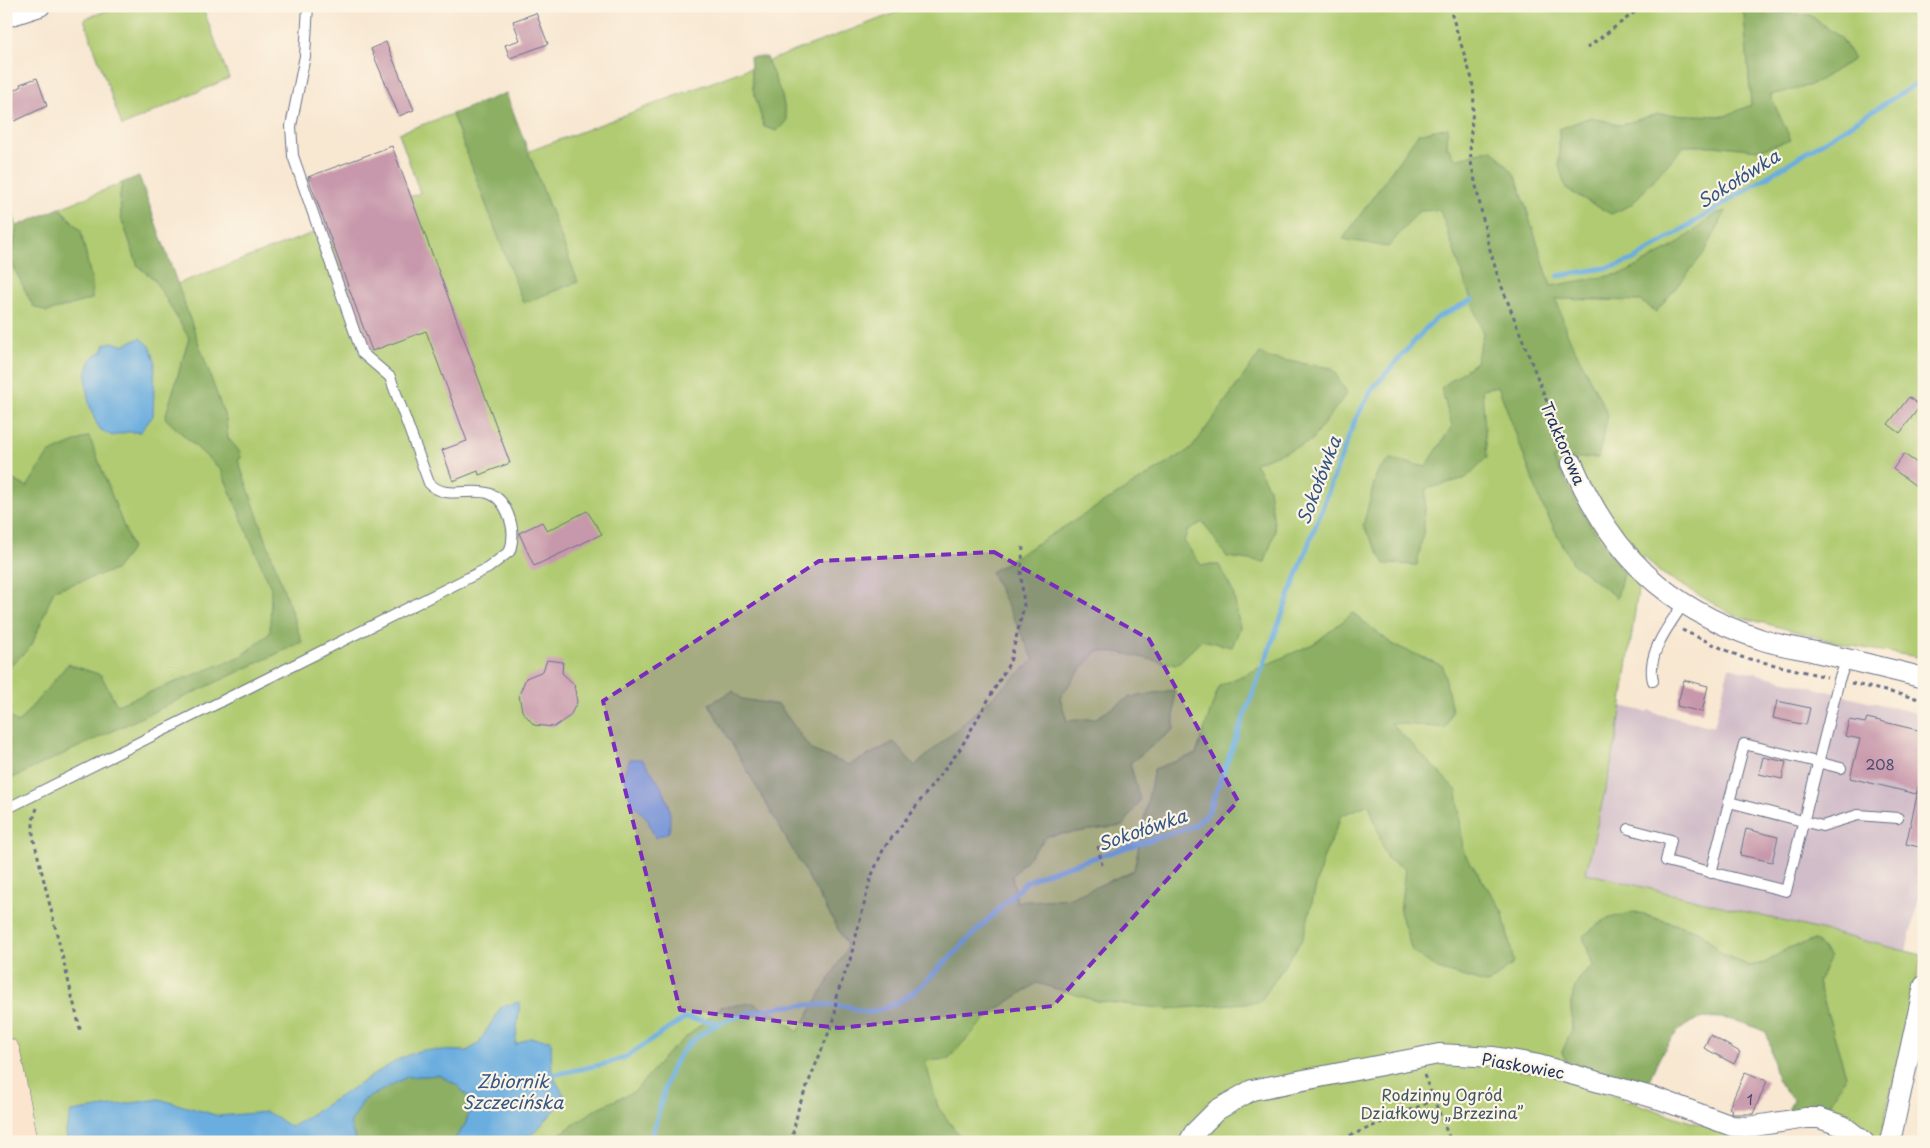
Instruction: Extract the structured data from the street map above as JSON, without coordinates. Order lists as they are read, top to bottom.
{
  "streets": {
    "street": ["Traktorowa", "Piaskowiec"]
  },
  "water": ["Sokołówka", "Zbiornik Szczecińska"],
  "parks": ["Rodzinny Ogród Działkowy „Brzezina”"],
  "house_numbers": ["208", "1"]
}
